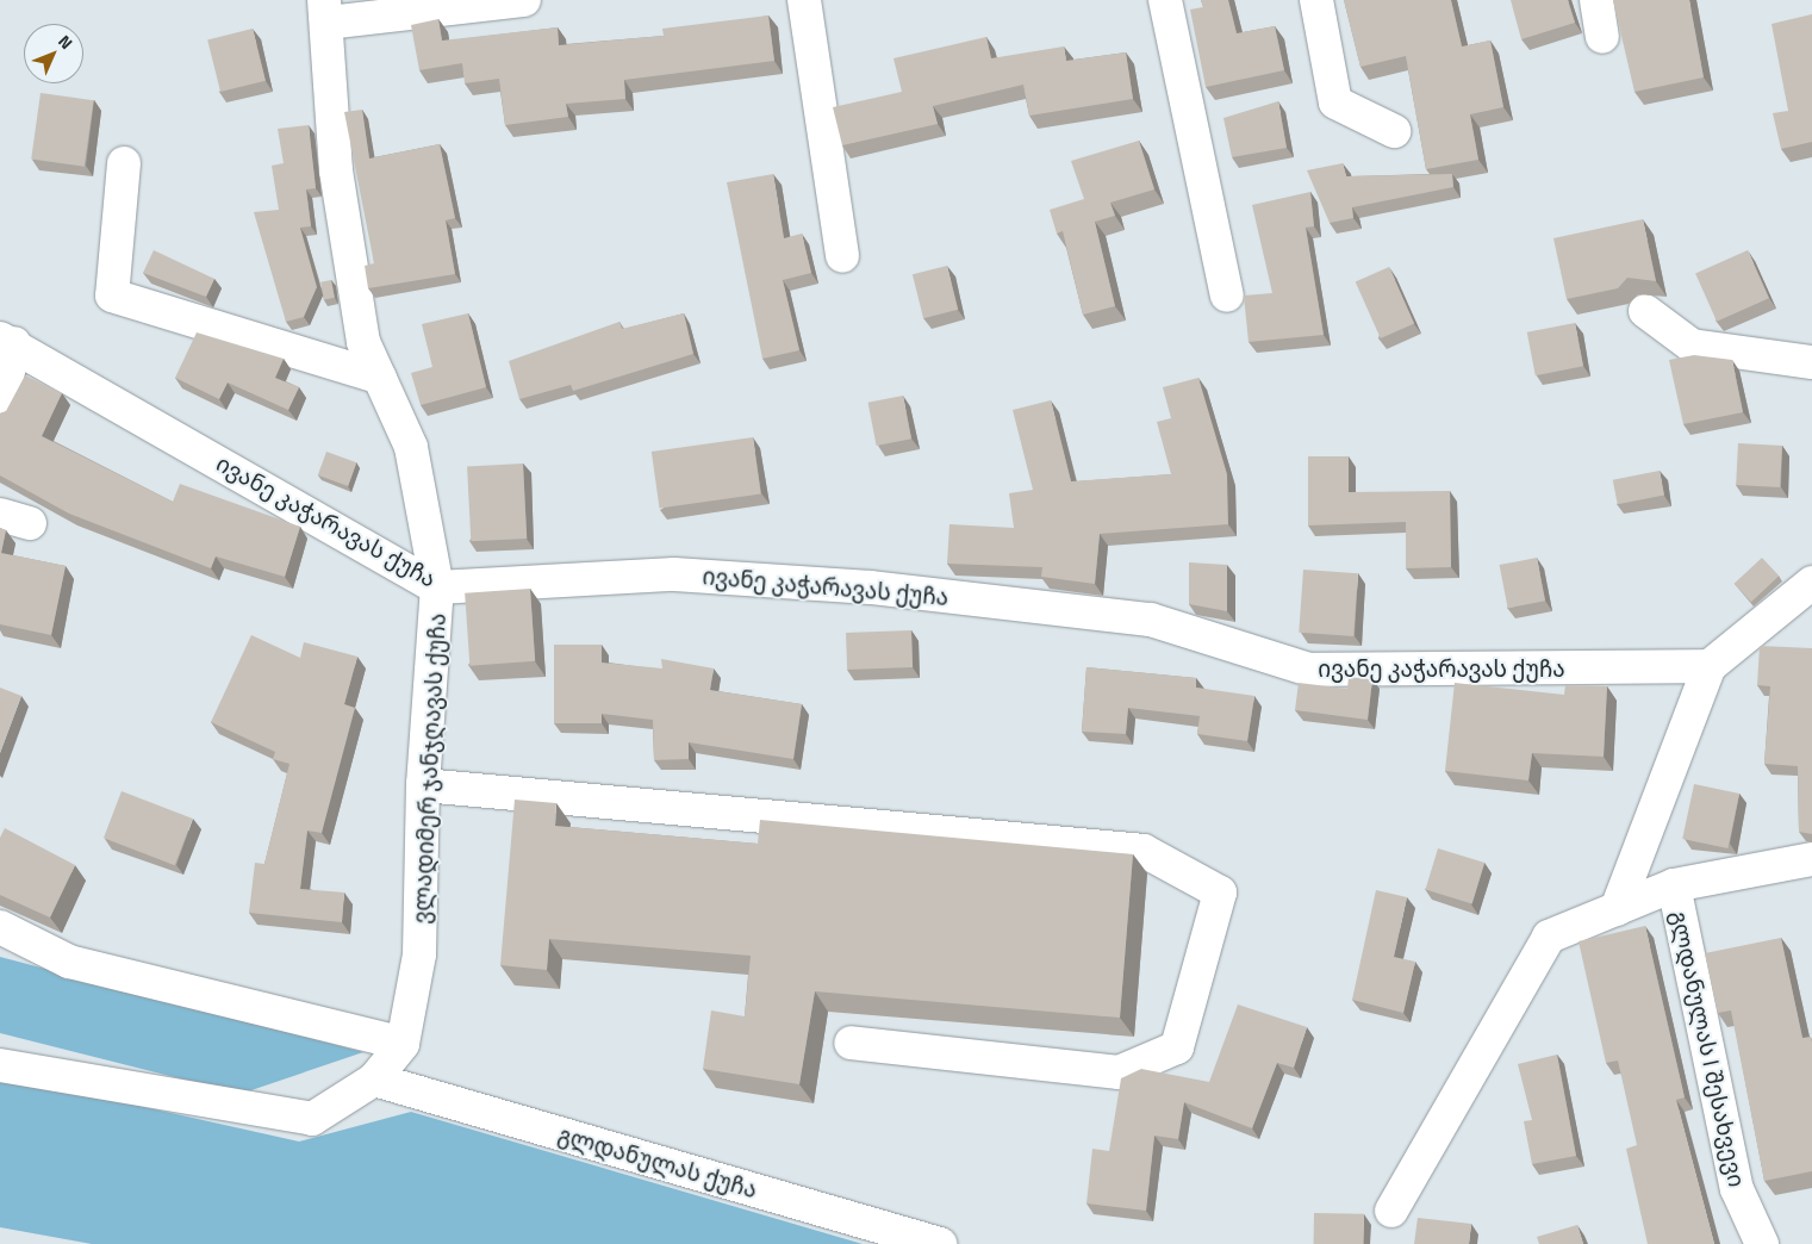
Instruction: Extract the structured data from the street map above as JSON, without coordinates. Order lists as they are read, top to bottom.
{
  "streets": {
    "street": [
      "ივანე კაჭარავას ქუჩა",
      "ვლადიმერ ჯანჯღავას ქუჩა",
      "გლდანულას I შესახვევი",
      "გლდანულას ქუჩა"
    ]
  },
  "crossings": [
    ["ივანე კაჭარავას ქუჩა", "ვლადიმერ ჯანჯღავას ქუჩა"],
    ["ვლადიმერ ჯანჯღავას ქუჩა", "გლდანულას ქუჩა"]
  ],
  "north": "top right"
}
